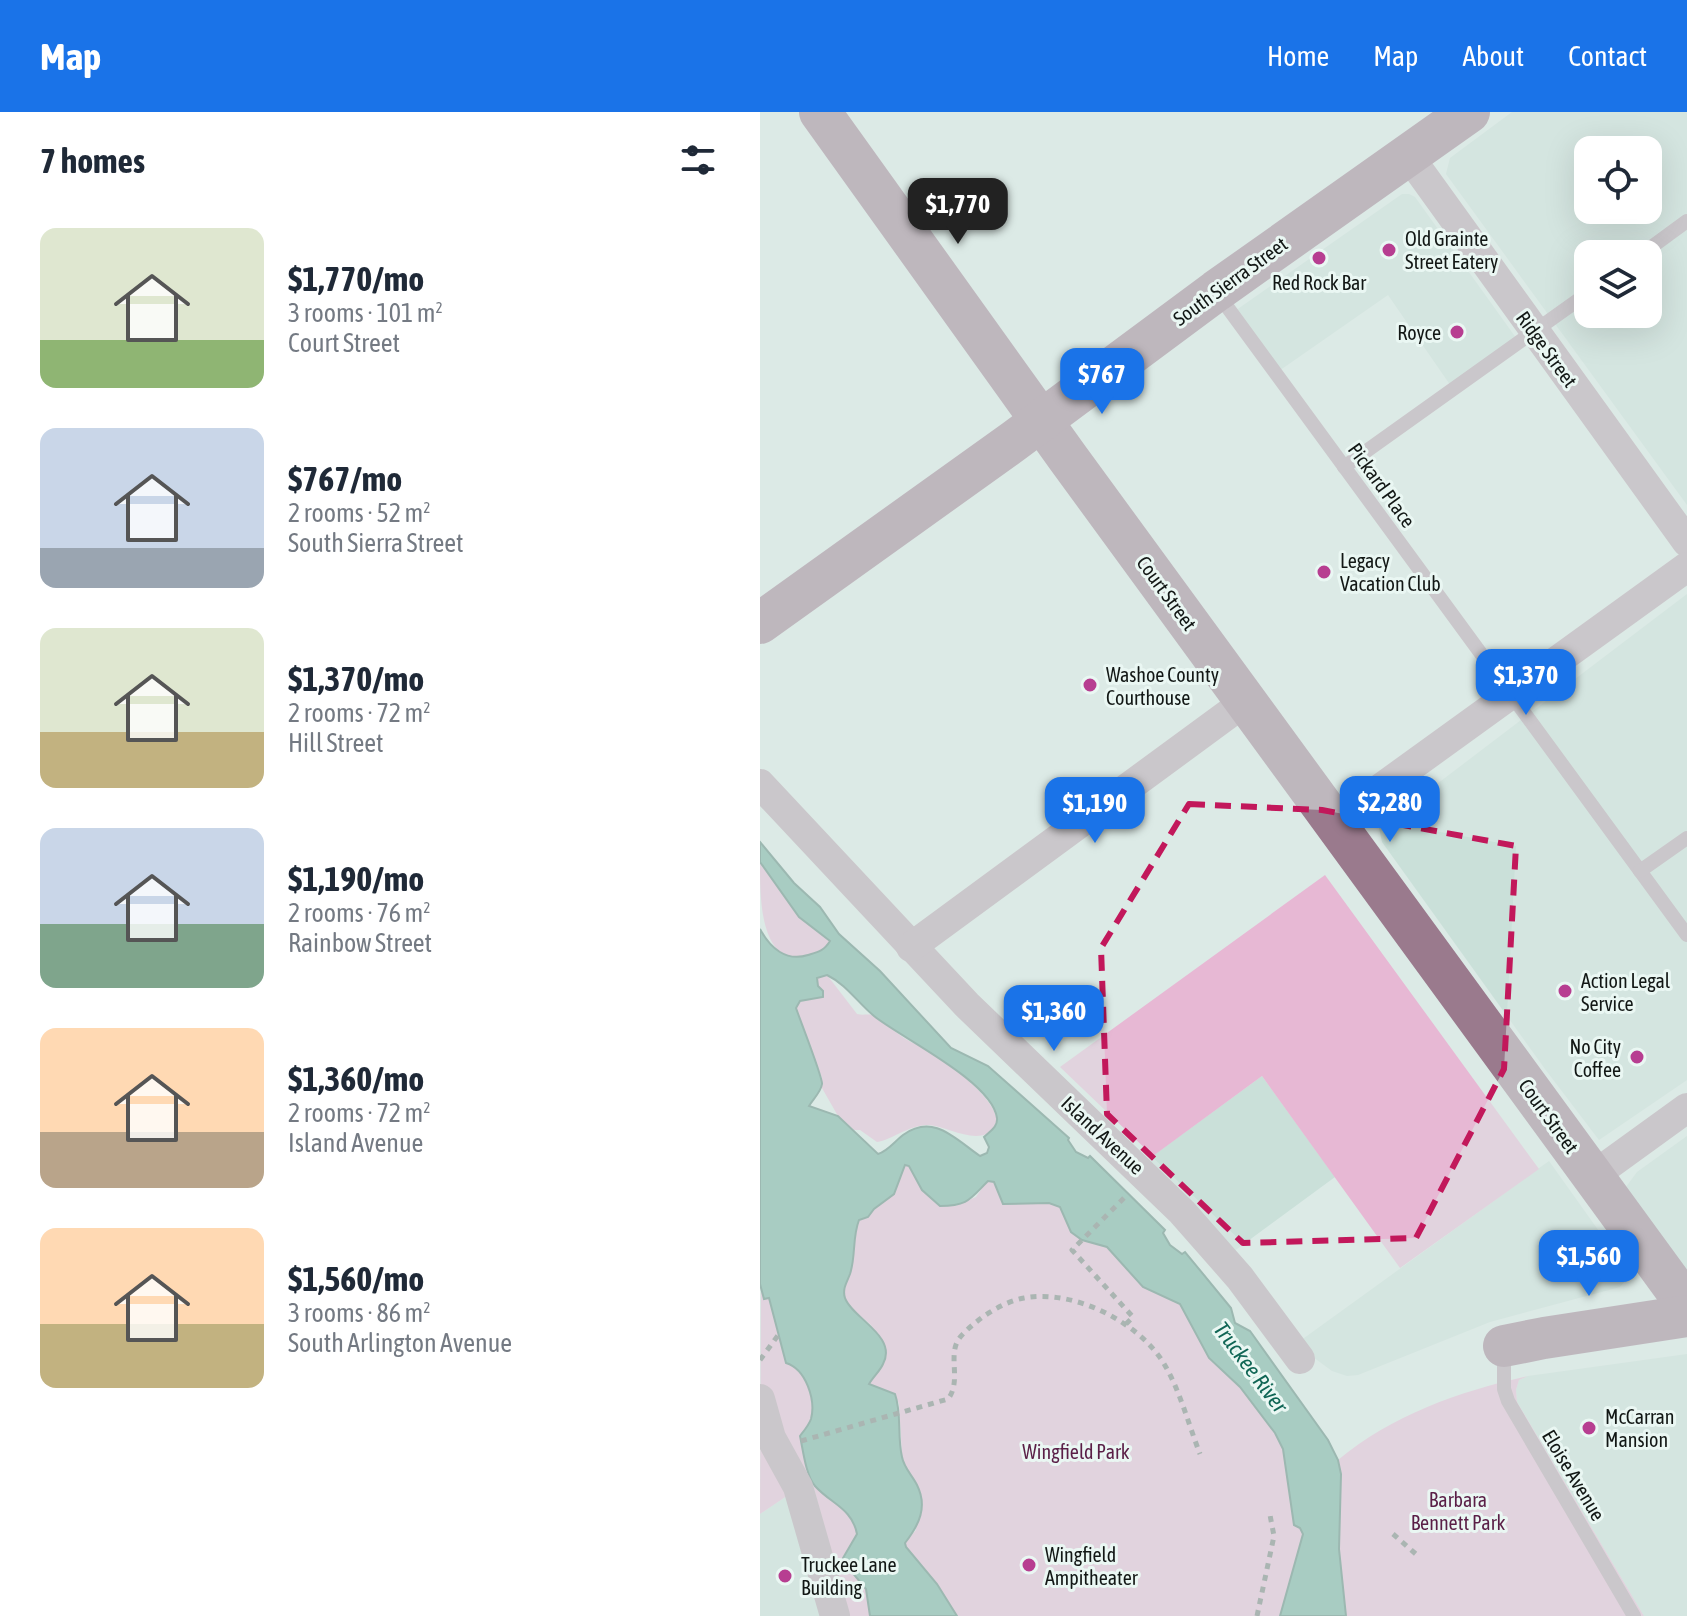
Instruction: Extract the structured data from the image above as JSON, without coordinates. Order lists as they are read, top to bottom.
{
  "streets": {
    "street": [
      "South Sierra Street",
      "Ridge Street",
      "Court Street",
      "Island Avenue"
    ],
    "lane": ["Pickard Place", "Eloise Avenue"]
  },
  "crossings": [
    ["South Sierra Street", "Ridge Street"],
    ["South Sierra Street", "Pickard Place"],
    ["South Sierra Street", "Court Street"]
  ],
  "water": ["Truckee River"],
  "parks": ["Wingfield Park", "Barbara Bennett Park"],
  "places": [
    "Old Grainte Street Eatery",
    "Red Rock Bar",
    "Royce",
    "Legacy Vacation Club",
    "Washoe County Courthouse",
    "Action Legal Service",
    "No City Coffee",
    "McCarran Mansion",
    "Wingfield Ampitheater",
    "Truckee Lane Building"
  ],
  "page": {
    "header": "Map",
    "nav": [
      "Home",
      "Map",
      "About",
      "Contact"
    ],
    "heading": "7 homes",
    "price": [
      "$1,770",
      "$767",
      "$1,370",
      "$2,280",
      "$1,190",
      "$1,360",
      "$1,560"
    ],
    "list": [
      {
        "name": "$1,770/mo",
        "note": "3 rooms · 101 m² · Court Street"
      },
      {
        "name": "$767/mo",
        "note": "2 rooms · 52 m² · South Sierra Street"
      },
      {
        "name": "$1,370/mo",
        "note": "2 rooms · 72 m² · Hill Street"
      },
      {
        "name": "$1,190/mo",
        "note": "2 rooms · 76 m² · Rainbow Street"
      },
      {
        "name": "$1,360/mo",
        "note": "2 rooms · 72 m² · Island Avenue"
      },
      {
        "name": "$1,560/mo",
        "note": "3 rooms · 86 m² · South Arlington Avenue"
      }
    ]
  }
}
